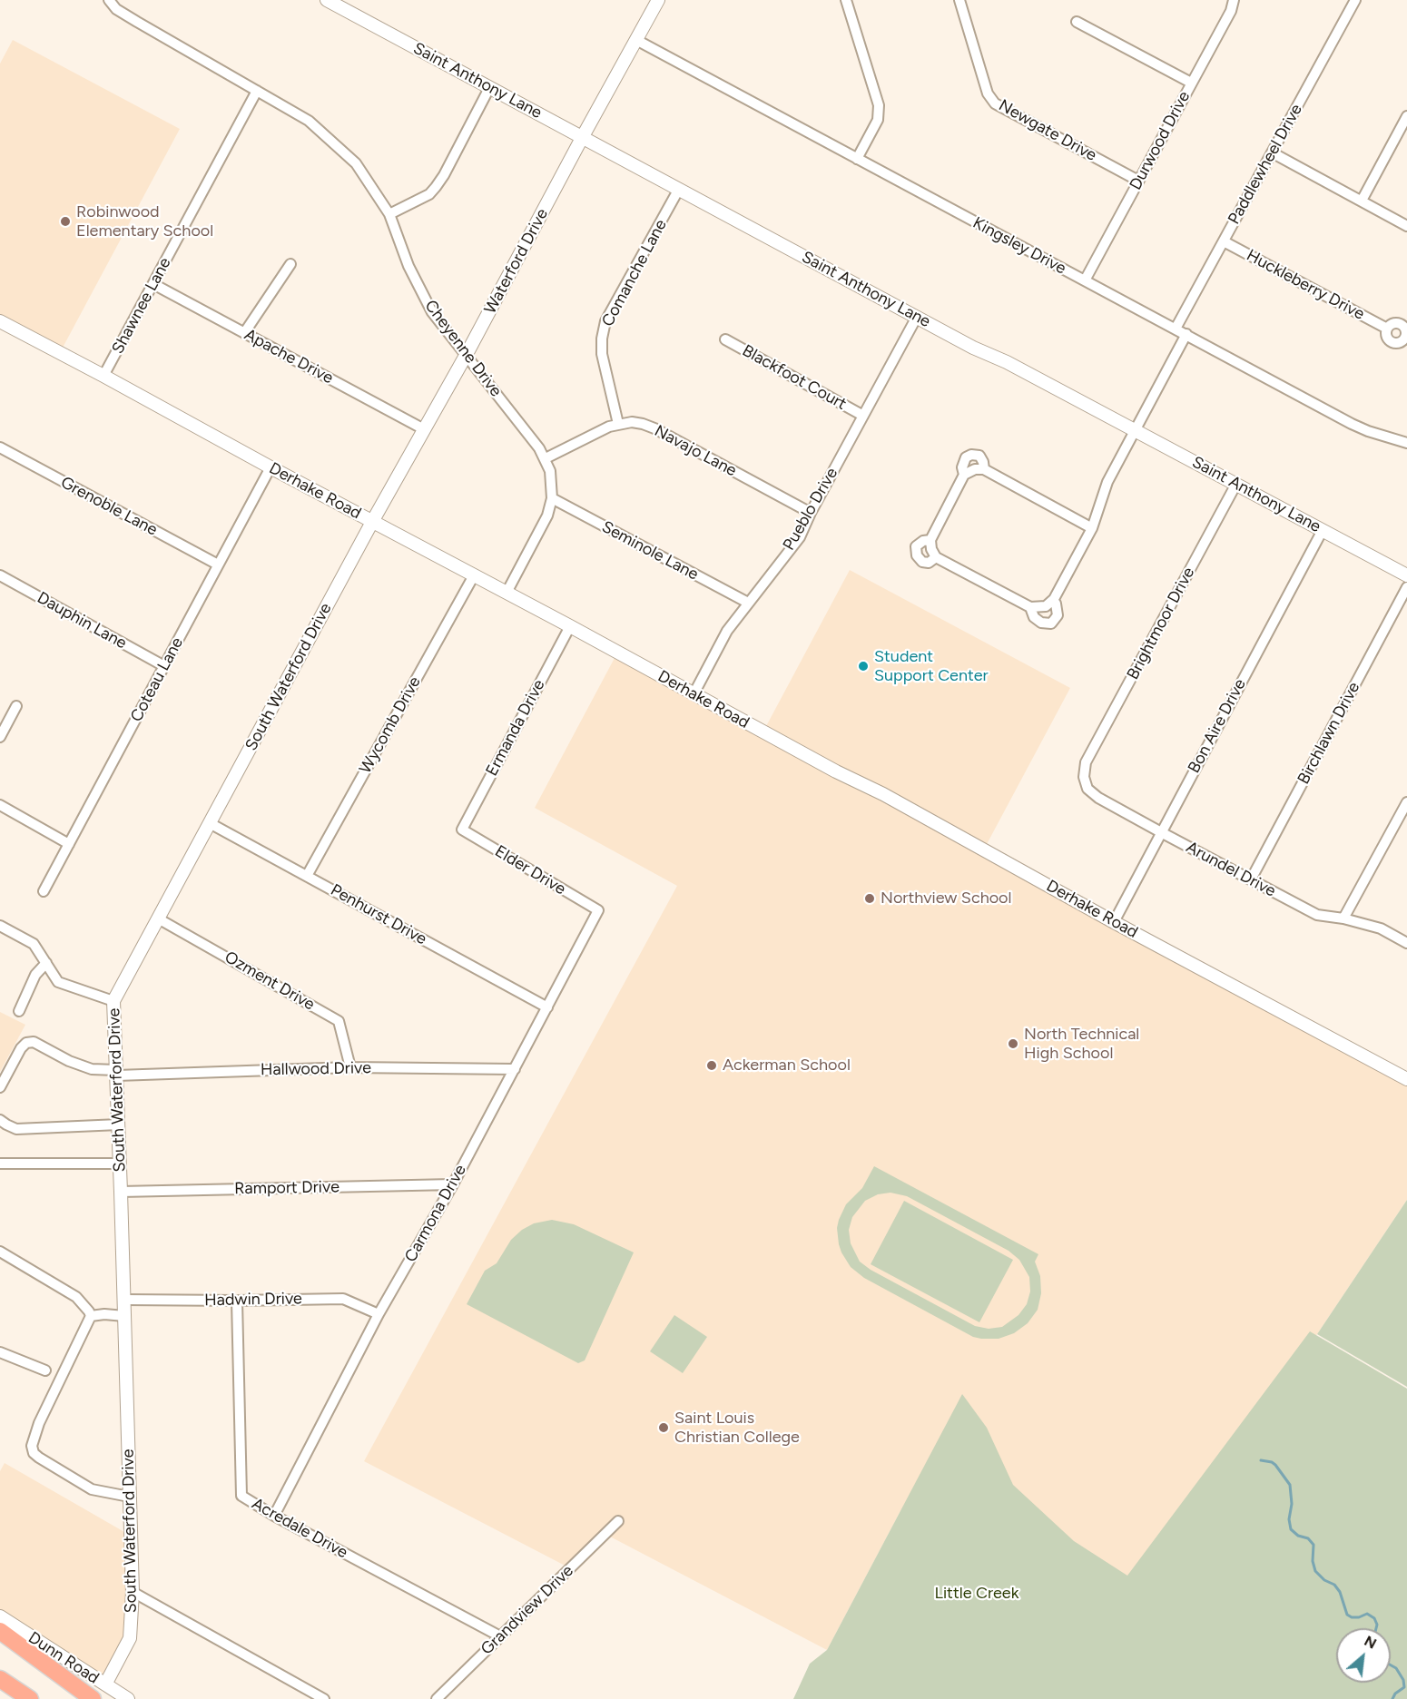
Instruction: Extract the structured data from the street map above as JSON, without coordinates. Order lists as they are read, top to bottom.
{
  "streets": {
    "street": [
      "Saint Anthony Lane",
      "Newgate Drive",
      "Durwood Drive",
      "Paddlewheel Drive",
      "Kingsley Drive",
      "Waterford Drive",
      "Comanche Lane",
      "Huckleberry Drive",
      "Shawnee Lane",
      "Cheyenne Drive",
      "Apache Drive",
      "Blackfoot Court",
      "Navajo Lane",
      "Derhake Road",
      "Grenoble Lane",
      "Pueblo Drive",
      "Seminole Lane",
      "Dauphin Lane",
      "Brightmoor Drive",
      "South Waterford Drive",
      "Coteau Lane",
      "Wycomb Drive",
      "Bon Aire Drive",
      "Ermanda Drive",
      "Birchlawn Drive",
      "Arundel Drive",
      "Elder Drive",
      "Penhurst Drive",
      "Ozment Drive",
      "Hallwood Drive",
      "Ramport Drive",
      "Carmona Drive",
      "Hadwin Drive",
      "Acredale Drive",
      "Grandview Drive",
      "Dunn Road"
    ]
  },
  "crossings": [
    ["Saint Anthony Lane", "Waterford Drive"],
    ["Saint Anthony Lane", "Comanche Lane"],
    ["Saint Anthony Lane", "Pueblo Drive"],
    ["Saint Anthony Lane", "Brightmoor Drive"],
    ["Saint Anthony Lane", "Bon Aire Drive"],
    ["Newgate Drive", "Durwood Drive"],
    ["Durwood Drive", "Kingsley Drive"],
    ["Paddlewheel Drive", "Kingsley Drive"],
    ["Paddlewheel Drive", "Huckleberry Drive"],
    ["Kingsley Drive", "Waterford Drive"],
    ["Waterford Drive", "Cheyenne Drive"],
    ["Waterford Drive", "Apache Drive"],
    ["Waterford Drive", "Derhake Road"],
    ["Waterford Drive", "South Waterford Drive"],
    ["Comanche Lane", "Navajo Lane"],
    ["Shawnee Lane", "Cheyenne Drive"],
    ["Shawnee Lane", "Apache Drive"],
    ["Shawnee Lane", "Derhake Road"],
    ["Cheyenne Drive", "Navajo Lane"],
    ["Cheyenne Drive", "Derhake Road"],
    ["Cheyenne Drive", "Seminole Lane"],
    ["Blackfoot Court", "Pueblo Drive"],
    ["Navajo Lane", "Pueblo Drive"],
    ["Derhake Road", "Pueblo Drive"],
    ["Derhake Road", "South Waterford Drive"],
    ["Derhake Road", "Coteau Lane"],
    ["Derhake Road", "Wycomb Drive"],
    ["Derhake Road", "Bon Aire Drive"],
    ["Derhake Road", "Ermanda Drive"],
    ["Grenoble Lane", "Coteau Lane"],
    ["Pueblo Drive", "Seminole Lane"],
    ["Dauphin Lane", "Coteau Lane"],
    ["Brightmoor Drive", "Arundel Drive"],
    ["South Waterford Drive", "Penhurst Drive"],
    ["South Waterford Drive", "Ozment Drive"],
    ["South Waterford Drive", "Hallwood Drive"],
    ["South Waterford Drive", "Ramport Drive"],
    ["South Waterford Drive", "Hadwin Drive"],
    ["South Waterford Drive", "Dunn Road"],
    ["Wycomb Drive", "Penhurst Drive"],
    ["Bon Aire Drive", "Arundel Drive"],
    ["Ermanda Drive", "Elder Drive"],
    ["Birchlawn Drive", "Arundel Drive"],
    ["Elder Drive", "Carmona Drive"],
    ["Penhurst Drive", "Carmona Drive"],
    ["Ozment Drive", "Hallwood Drive"],
    ["Hallwood Drive", "Carmona Drive"],
    ["Ramport Drive", "Carmona Drive"],
    ["Carmona Drive", "Hadwin Drive"],
    ["Carmona Drive", "Acredale Drive"],
    ["Hadwin Drive", "Acredale Drive"],
    ["Acredale Drive", "Grandview Drive"]
  ],
  "parks": ["Little Creek"],
  "places": [
    "Robinwood Elementary School",
    "Student Support Center",
    "Northview School",
    "North Technical High School",
    "Ackerman School",
    "Saint Louis Christian College"
  ],
  "north": "top right"
}
